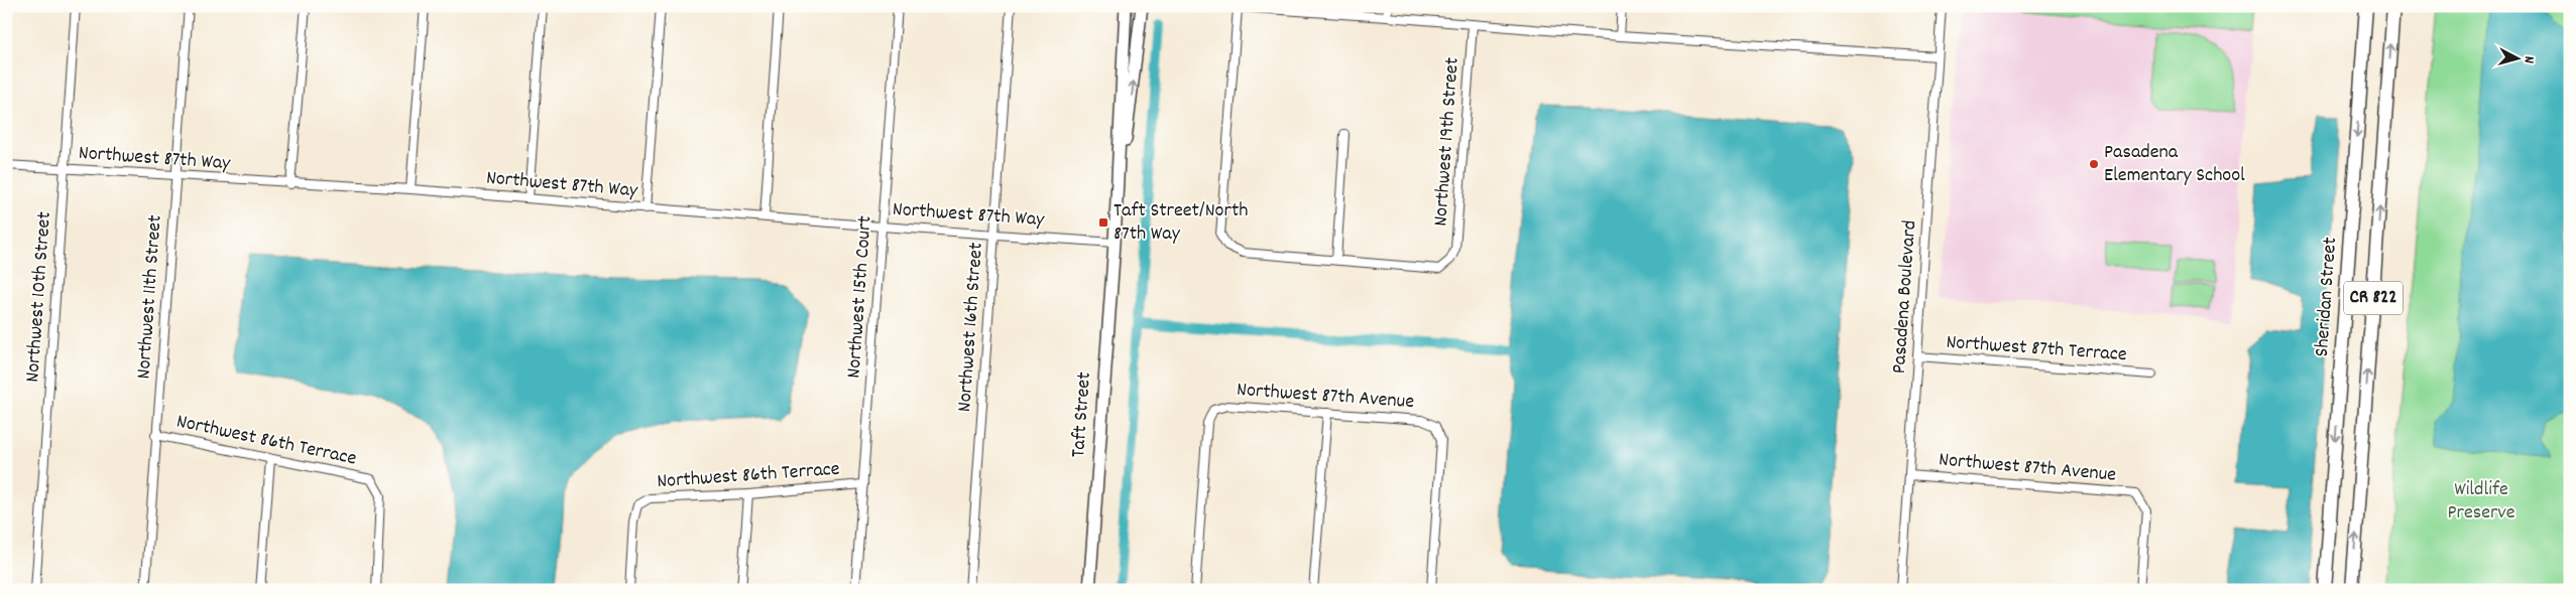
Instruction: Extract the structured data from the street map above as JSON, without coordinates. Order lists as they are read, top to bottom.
{
  "streets": {
    "main road": ["Sheridan Street", "CR 822"],
    "street": [
      "Northwest 19th Street",
      "Northwest 87th Way",
      "Northwest 10th Street",
      "Northwest 11th Street",
      "Northwest 15th Court",
      "Pasadena Boulevard",
      "Northwest 16th Street",
      "Northwest 87th Terrace",
      "Northwest 87th Avenue",
      "Taft Street",
      "Northwest 86th Terrace"
    ]
  },
  "crossings": [
    ["Northwest 87th Way", "Northwest 10th Street"],
    ["Northwest 87th Way", "Northwest 11th Street"],
    ["Northwest 87th Way", "Northwest 15th Court"],
    ["Northwest 87th Way", "Northwest 16th Street"],
    ["Northwest 87th Way", "Taft Street"],
    ["Northwest 11th Street", "Northwest 86th Terrace"],
    ["Northwest 15th Court", "Northwest 86th Terrace"],
    ["Pasadena Boulevard", "Northwest 87th Terrace"],
    ["Pasadena Boulevard", "Northwest 87th Avenue"]
  ],
  "parks": ["Wildlife Preserve"],
  "places": {
    "other": ["Pasadena Elementary School"],
    "transit": ["Taft Street/North 87th Way"]
  },
  "north": "right"
}
